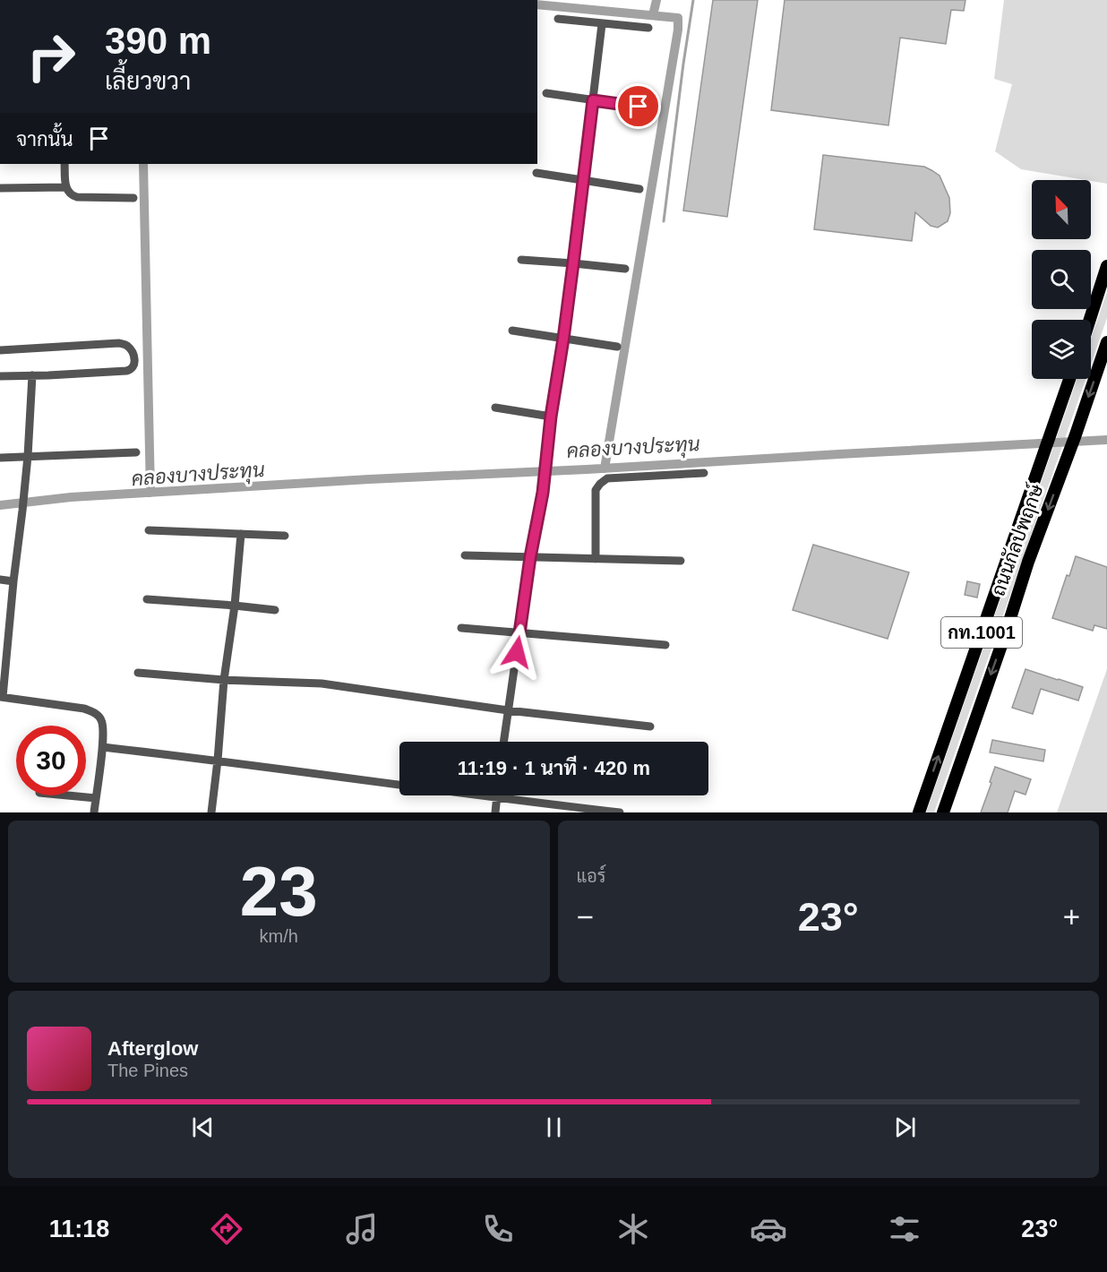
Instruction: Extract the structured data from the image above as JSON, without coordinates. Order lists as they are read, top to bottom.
{
  "streets": {
    "main road": ["ถนนกัลปพฤกษ์", "กท.1001"]
  },
  "water": ["คลองบางประทุน"],
  "north": "top left",
  "page": {
    "turn": ["390 m", "เลี้ยวขวา"],
    "then": "จากนั้น",
    "limit": "30",
    "trip": "11:19 · 1 นาที · 420 m",
    "tile": [
      ["23", "km/h"],
      "แอร์"
    ],
    "heat": ["−", "23°", "+"],
    "song": ["Afterglow", "The Pines"],
    "tabs": ["11:18", "23°"]
  }
}
